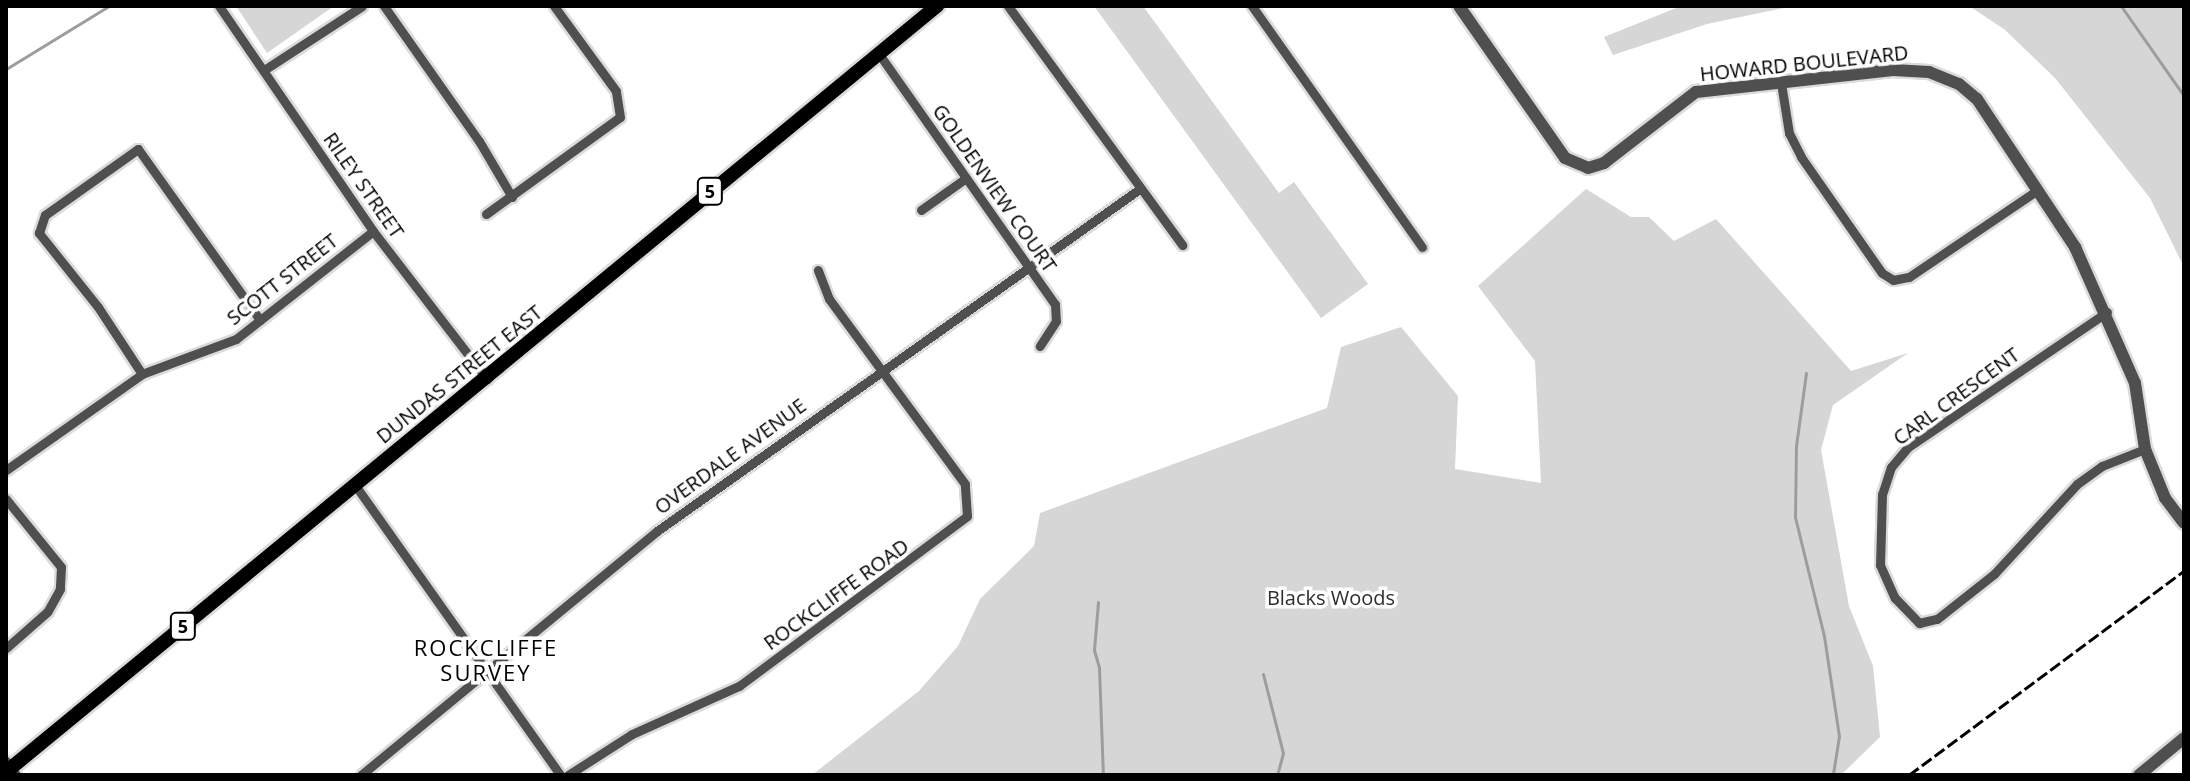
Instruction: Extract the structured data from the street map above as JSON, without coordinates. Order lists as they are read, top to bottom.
{
  "streets": {
    "main road": ["5", "DUNDAS STREET EAST"],
    "street": [
      "HOWARD BOULEVARD",
      "RILEY STREET",
      "GOLDENVIEW COURT",
      "SCOTT STREET",
      "CARL CRESCENT",
      "OVERDALE AVENUE",
      "ROCKCLIFFE ROAD"
    ]
  },
  "crossings": [
    ["HOWARD BOULEVARD", "CARL CRESCENT"],
    ["RILEY STREET", "SCOTT STREET"],
    ["RILEY STREET", "DUNDAS STREET EAST"],
    ["GOLDENVIEW COURT", "DUNDAS STREET EAST"],
    ["GOLDENVIEW COURT", "OVERDALE AVENUE"],
    ["OVERDALE AVENUE", "ROCKCLIFFE ROAD"]
  ],
  "districts": ["ROCKCLIFFE SURVEY"],
  "parks": ["Blacks Woods"]
}
